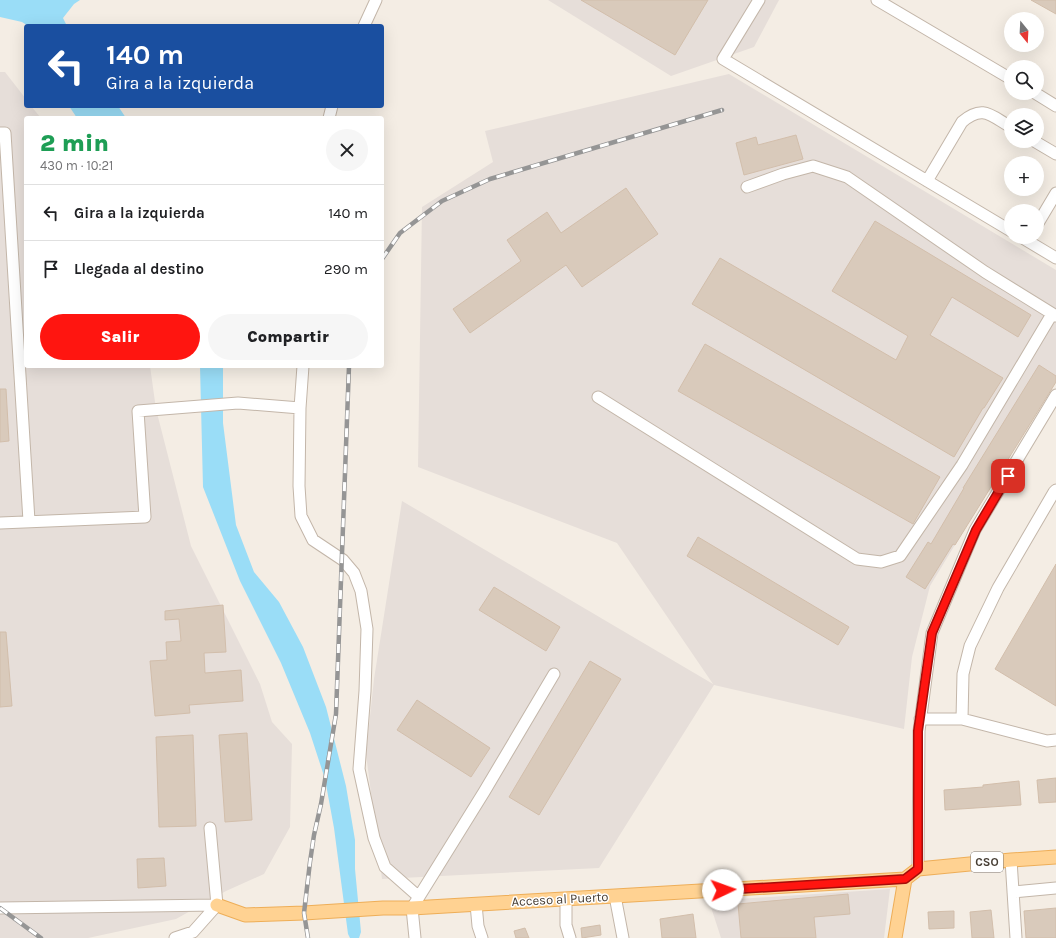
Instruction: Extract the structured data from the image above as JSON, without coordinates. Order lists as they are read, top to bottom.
{
  "streets": {
    "main road": ["CSO", "Acceso al Puerto"]
  },
  "north": "bottom",
  "page": {
    "map_buttons": ["+", "−"],
    "turn": ["140 m", "Gira a la izquierda"],
    "heading": ["2 min", "430 m · 10:21"],
    "list": [
      {
        "name": "Gira a la izquierda",
        "value": "140 m"
      },
      {
        "name": "Llegada al destino",
        "value": "290 m"
      }
    ],
    "buttons": ["Salir", "Compartir"]
  }
}
